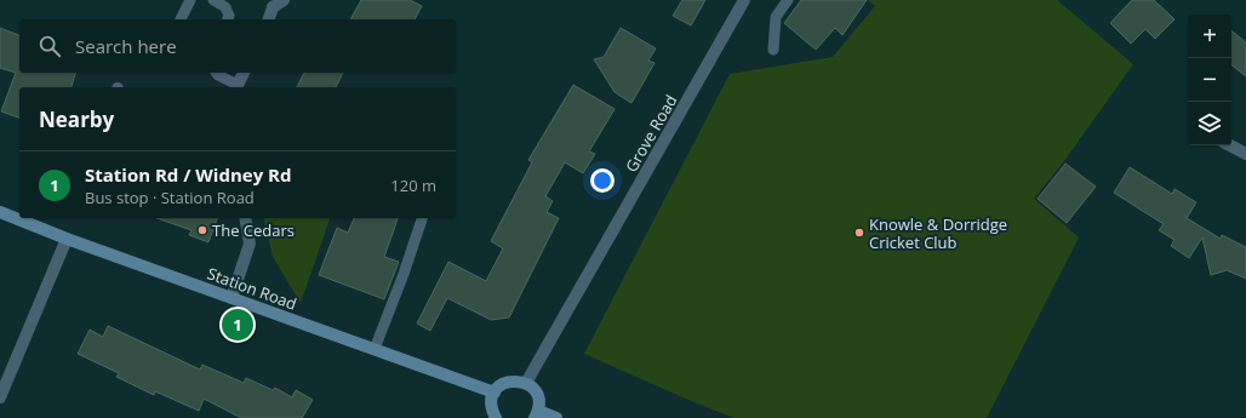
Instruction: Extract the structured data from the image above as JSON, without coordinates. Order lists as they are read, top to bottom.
{
  "streets": {
    "main road": ["Station Road"],
    "street": ["Grove Road"]
  },
  "places": ["The Cedars", "Knowle & Dorridge Cricket Club"],
  "page": {
    "map_buttons": ["+", "−"],
    "search": "Search here",
    "heading": "Nearby",
    "list": [
      {
        "mark": "1",
        "name": "Station Rd / Widney Rd",
        "note": "Bus stop · Station Road",
        "value": "120 m"
      }
    ],
    "pins": "1"
  }
}
